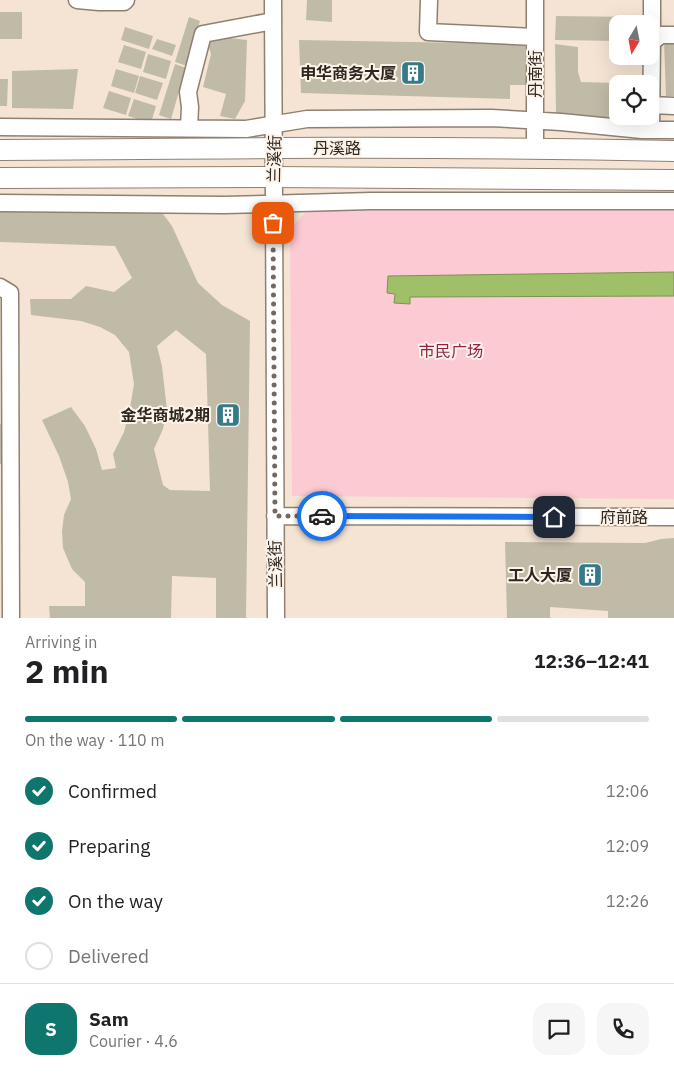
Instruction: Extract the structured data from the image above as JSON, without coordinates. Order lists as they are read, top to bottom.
{
  "streets": {
    "main road": ["丹溪路"],
    "street": ["丹南街", "兰溪街", "府前路"]
  },
  "crossings": [
    ["丹南街", "丹溪路"],
    ["丹溪路", "兰溪街"],
    ["兰溪街", "府前路"]
  ],
  "parks": ["市民广场"],
  "places": {
    "building": ["申华商务大厦", "金华商城2期", "工人大厦"]
  },
  "north": "bottom",
  "page": {
    "heading": ["2 min", "Arriving in", "12:36–12:41"],
    "panel": ["Sam", "Courier · 4.6"],
    "bar": "On the way · 110 m",
    "list": [
      ["Confirmed", "12:06"],
      ["Preparing", "12:09"],
      ["On the way", "12:26"],
      "Delivered"
    ],
    "round": "S"
  }
}
